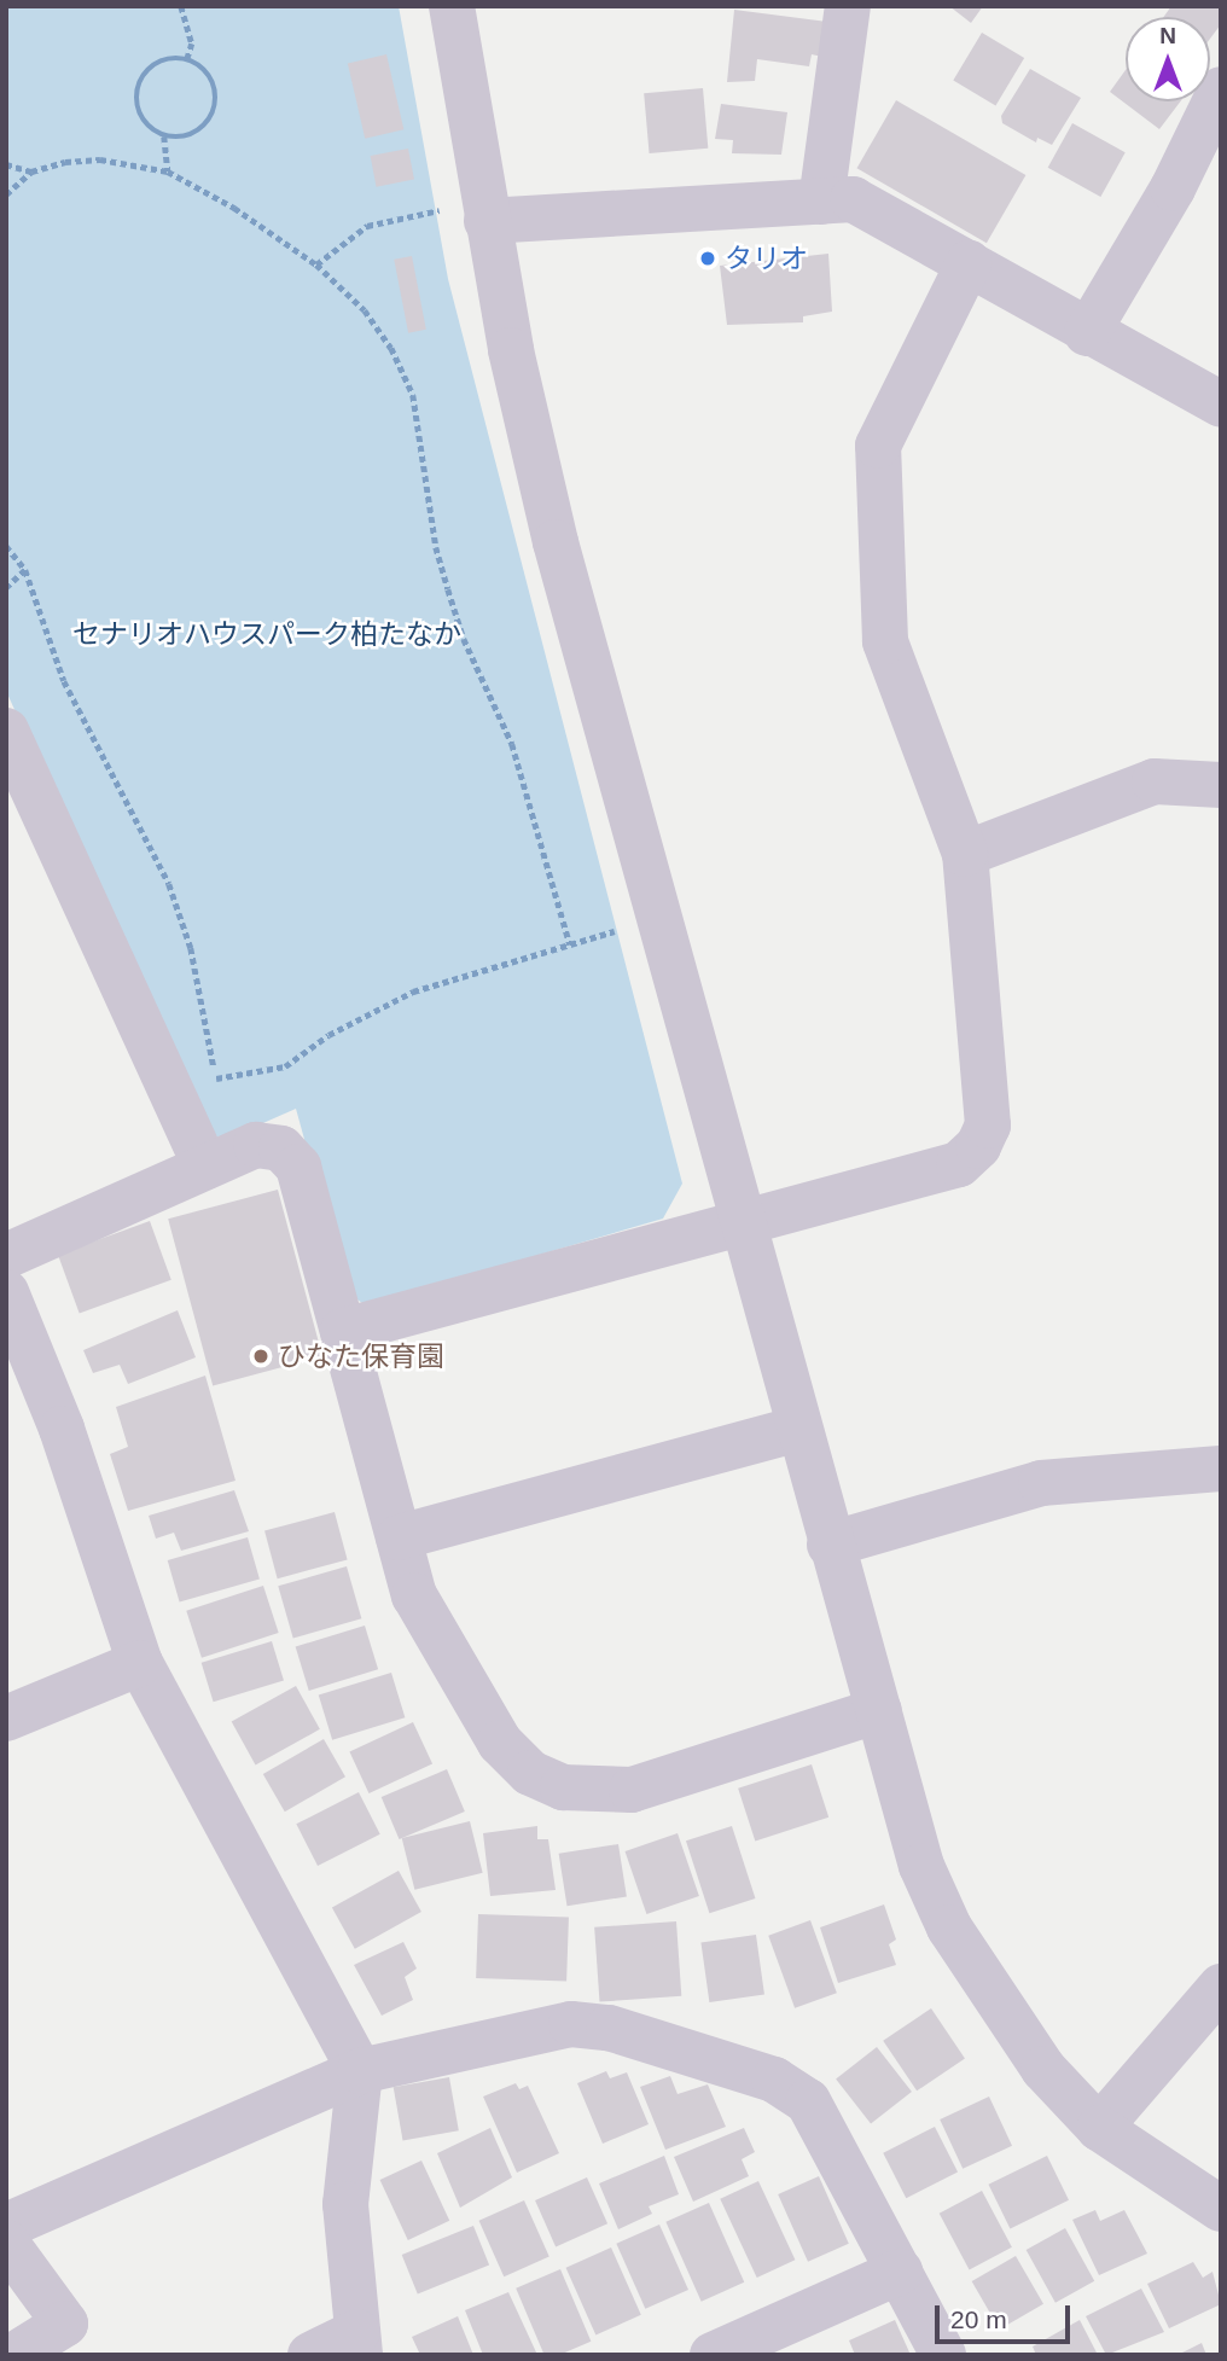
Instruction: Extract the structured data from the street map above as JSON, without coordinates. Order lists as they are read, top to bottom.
{
  "parks": ["セナリオハウスパーク柏たなか"],
  "places": ["タリオ", "ひなた保育園"],
  "scale_bar": "20 m",
  "north": "top"
}
